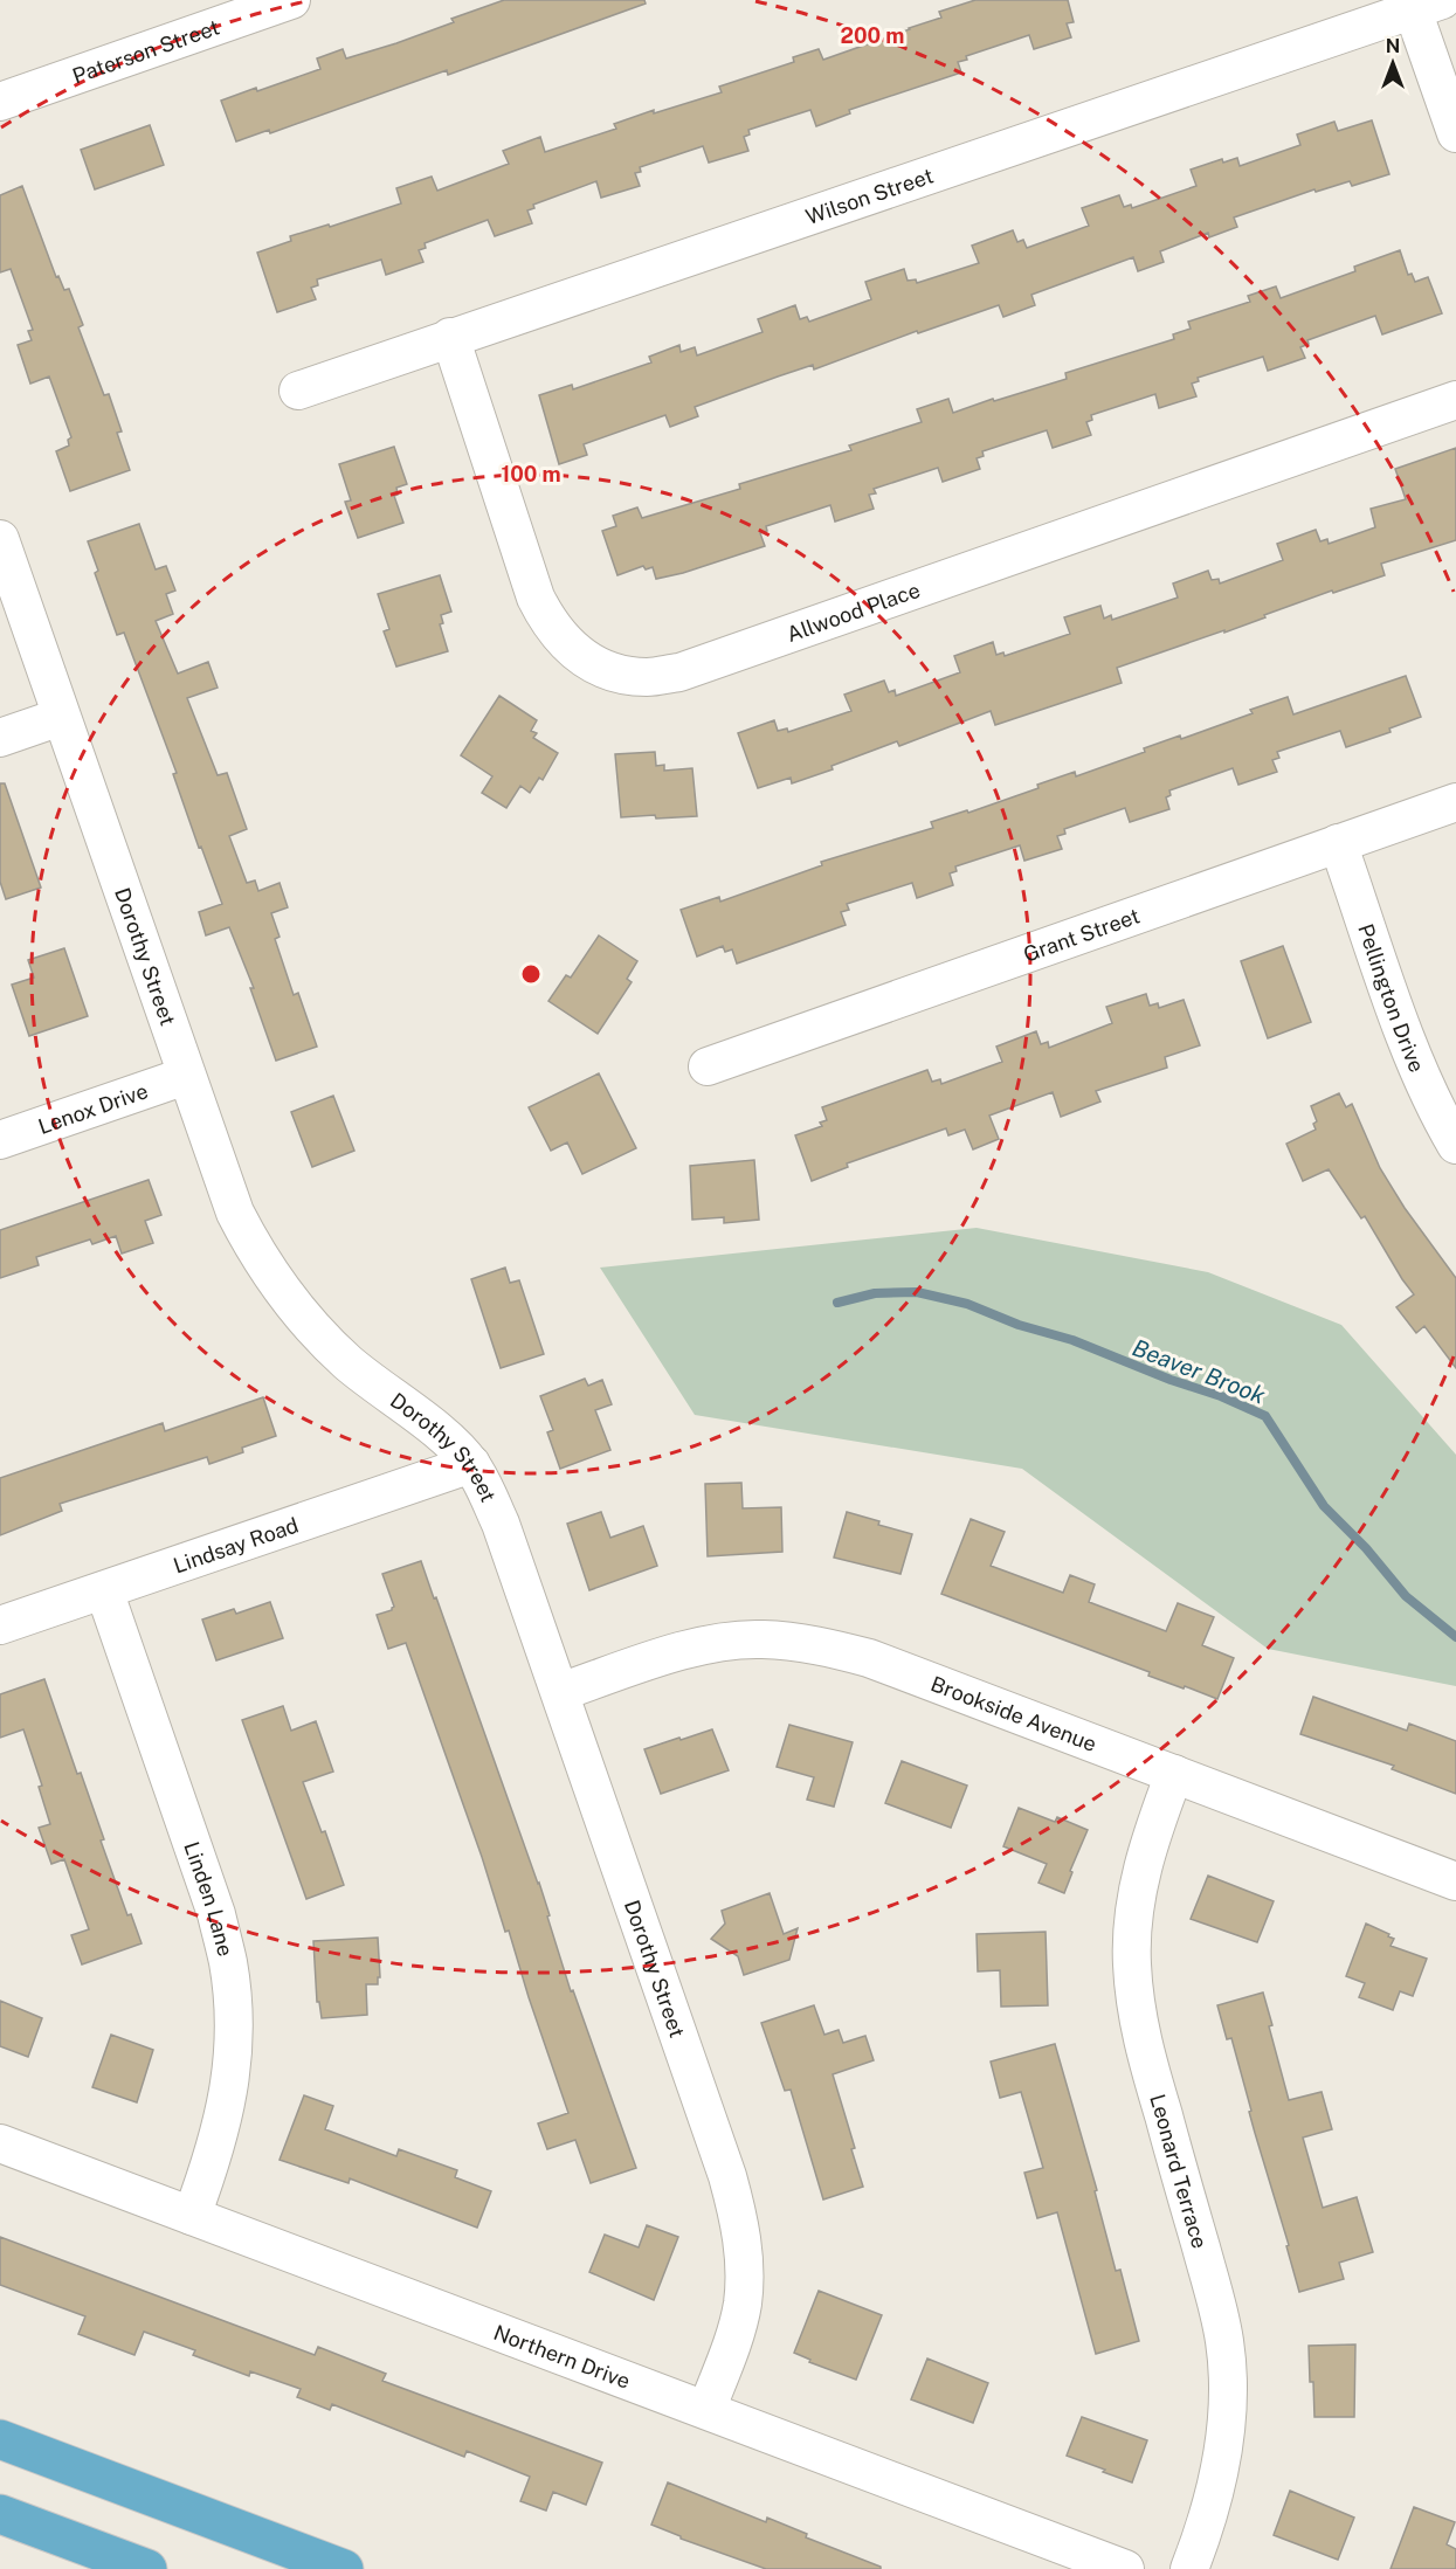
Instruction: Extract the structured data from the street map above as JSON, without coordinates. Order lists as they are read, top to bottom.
{
  "streets": {
    "street": [
      "Paterson Street",
      "Wilson Street",
      "Allwood Place",
      "Grant Street",
      "Dorothy Street",
      "Pellington Drive",
      "Lenox Drive",
      "Lindsay Road",
      "Brookside Avenue",
      "Linden Lane",
      "Leonard Terrace",
      "Northern Drive"
    ]
  },
  "crossings": [
    ["Wilson Street", "Allwood Place"],
    ["Grant Street", "Pellington Drive"],
    ["Dorothy Street", "Lenox Drive"],
    ["Dorothy Street", "Lindsay Road"],
    ["Dorothy Street", "Brookside Avenue"],
    ["Dorothy Street", "Northern Drive"],
    ["Lindsay Road", "Linden Lane"],
    ["Brookside Avenue", "Leonard Terrace"],
    ["Linden Lane", "Northern Drive"]
  ],
  "water": ["Beaver Brook"],
  "north": "top",
  "rings": ["200 m", "100 m"]
}
